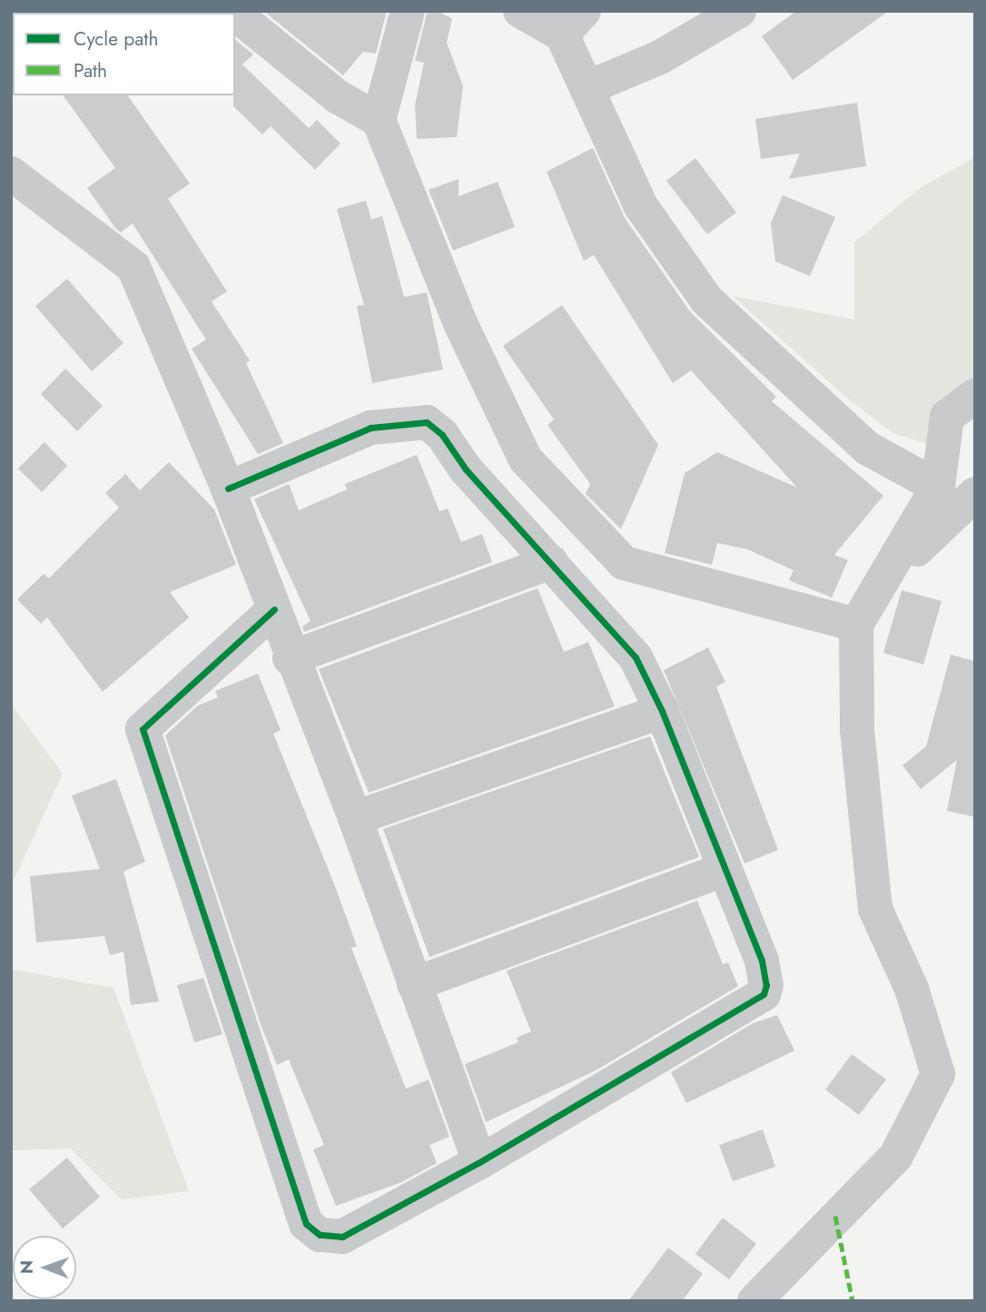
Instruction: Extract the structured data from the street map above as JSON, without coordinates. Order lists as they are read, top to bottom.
{
  "legend": ["Cycle path", "Path"],
  "north": "left"
}
